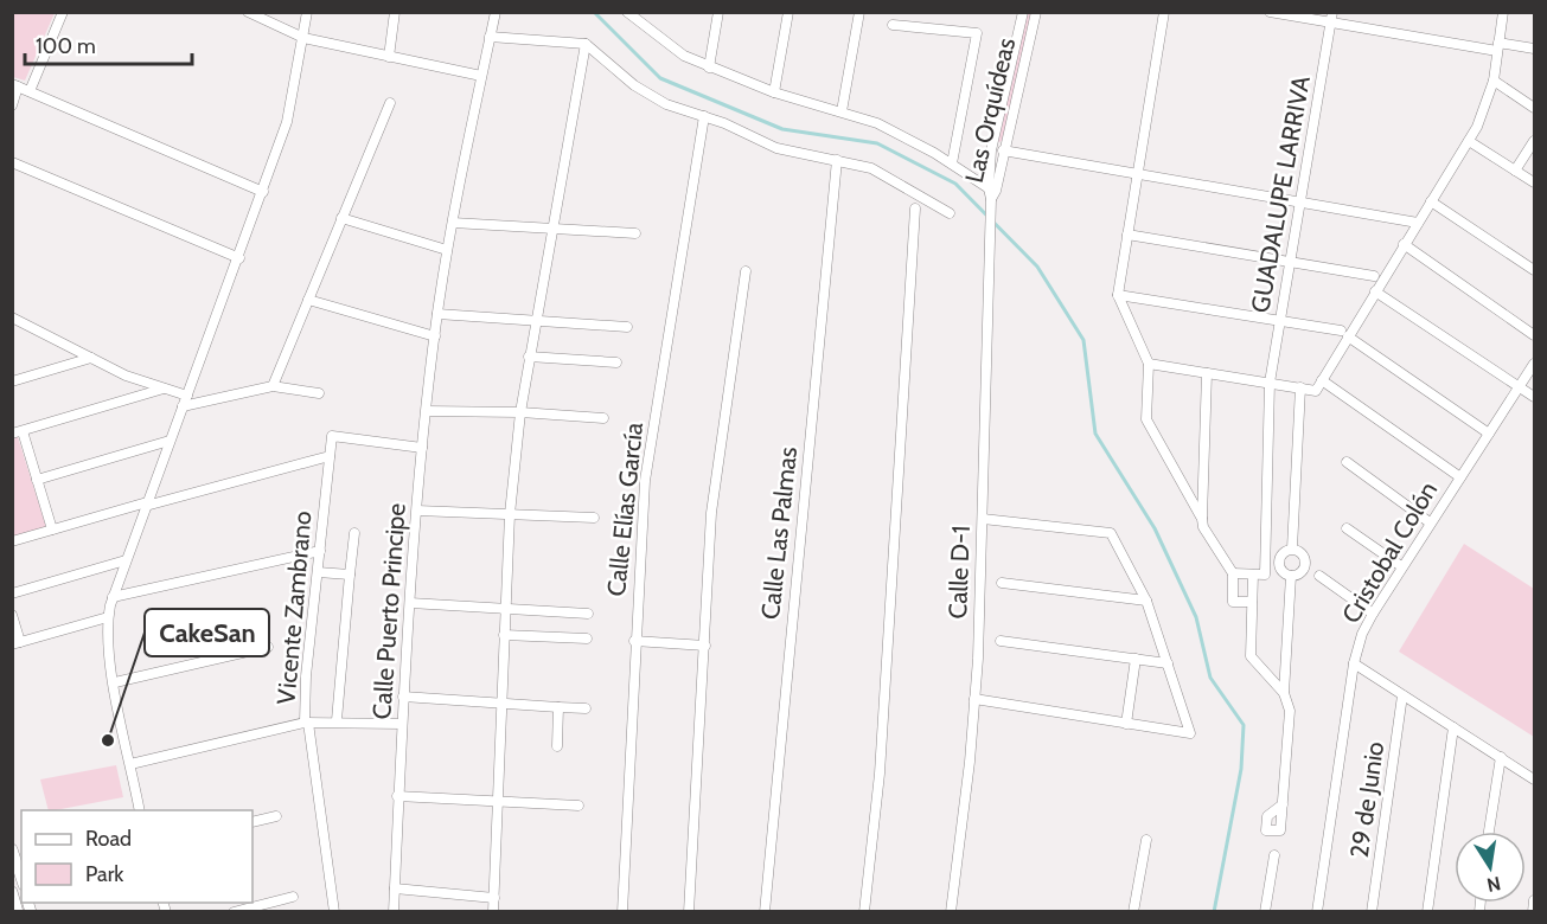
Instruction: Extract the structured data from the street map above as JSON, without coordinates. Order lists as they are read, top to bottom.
{
  "streets": {
    "street": [
      "Las Orquídeas",
      "GUADALUPE LARRIVA",
      "Calle Elías García",
      "Calle Las Palmas",
      "Cristobal Colón",
      "Calle D-1",
      "Vicente Zambrano",
      "Calle Puerto Principe",
      "29 de Junio"
    ]
  },
  "crossings": [
    ["Las Orquídeas", "Calle D-1"]
  ],
  "places": ["CakeSan"],
  "legend": ["Road", "Park"],
  "scale_bar": "100 m",
  "north": "bottom"
}
